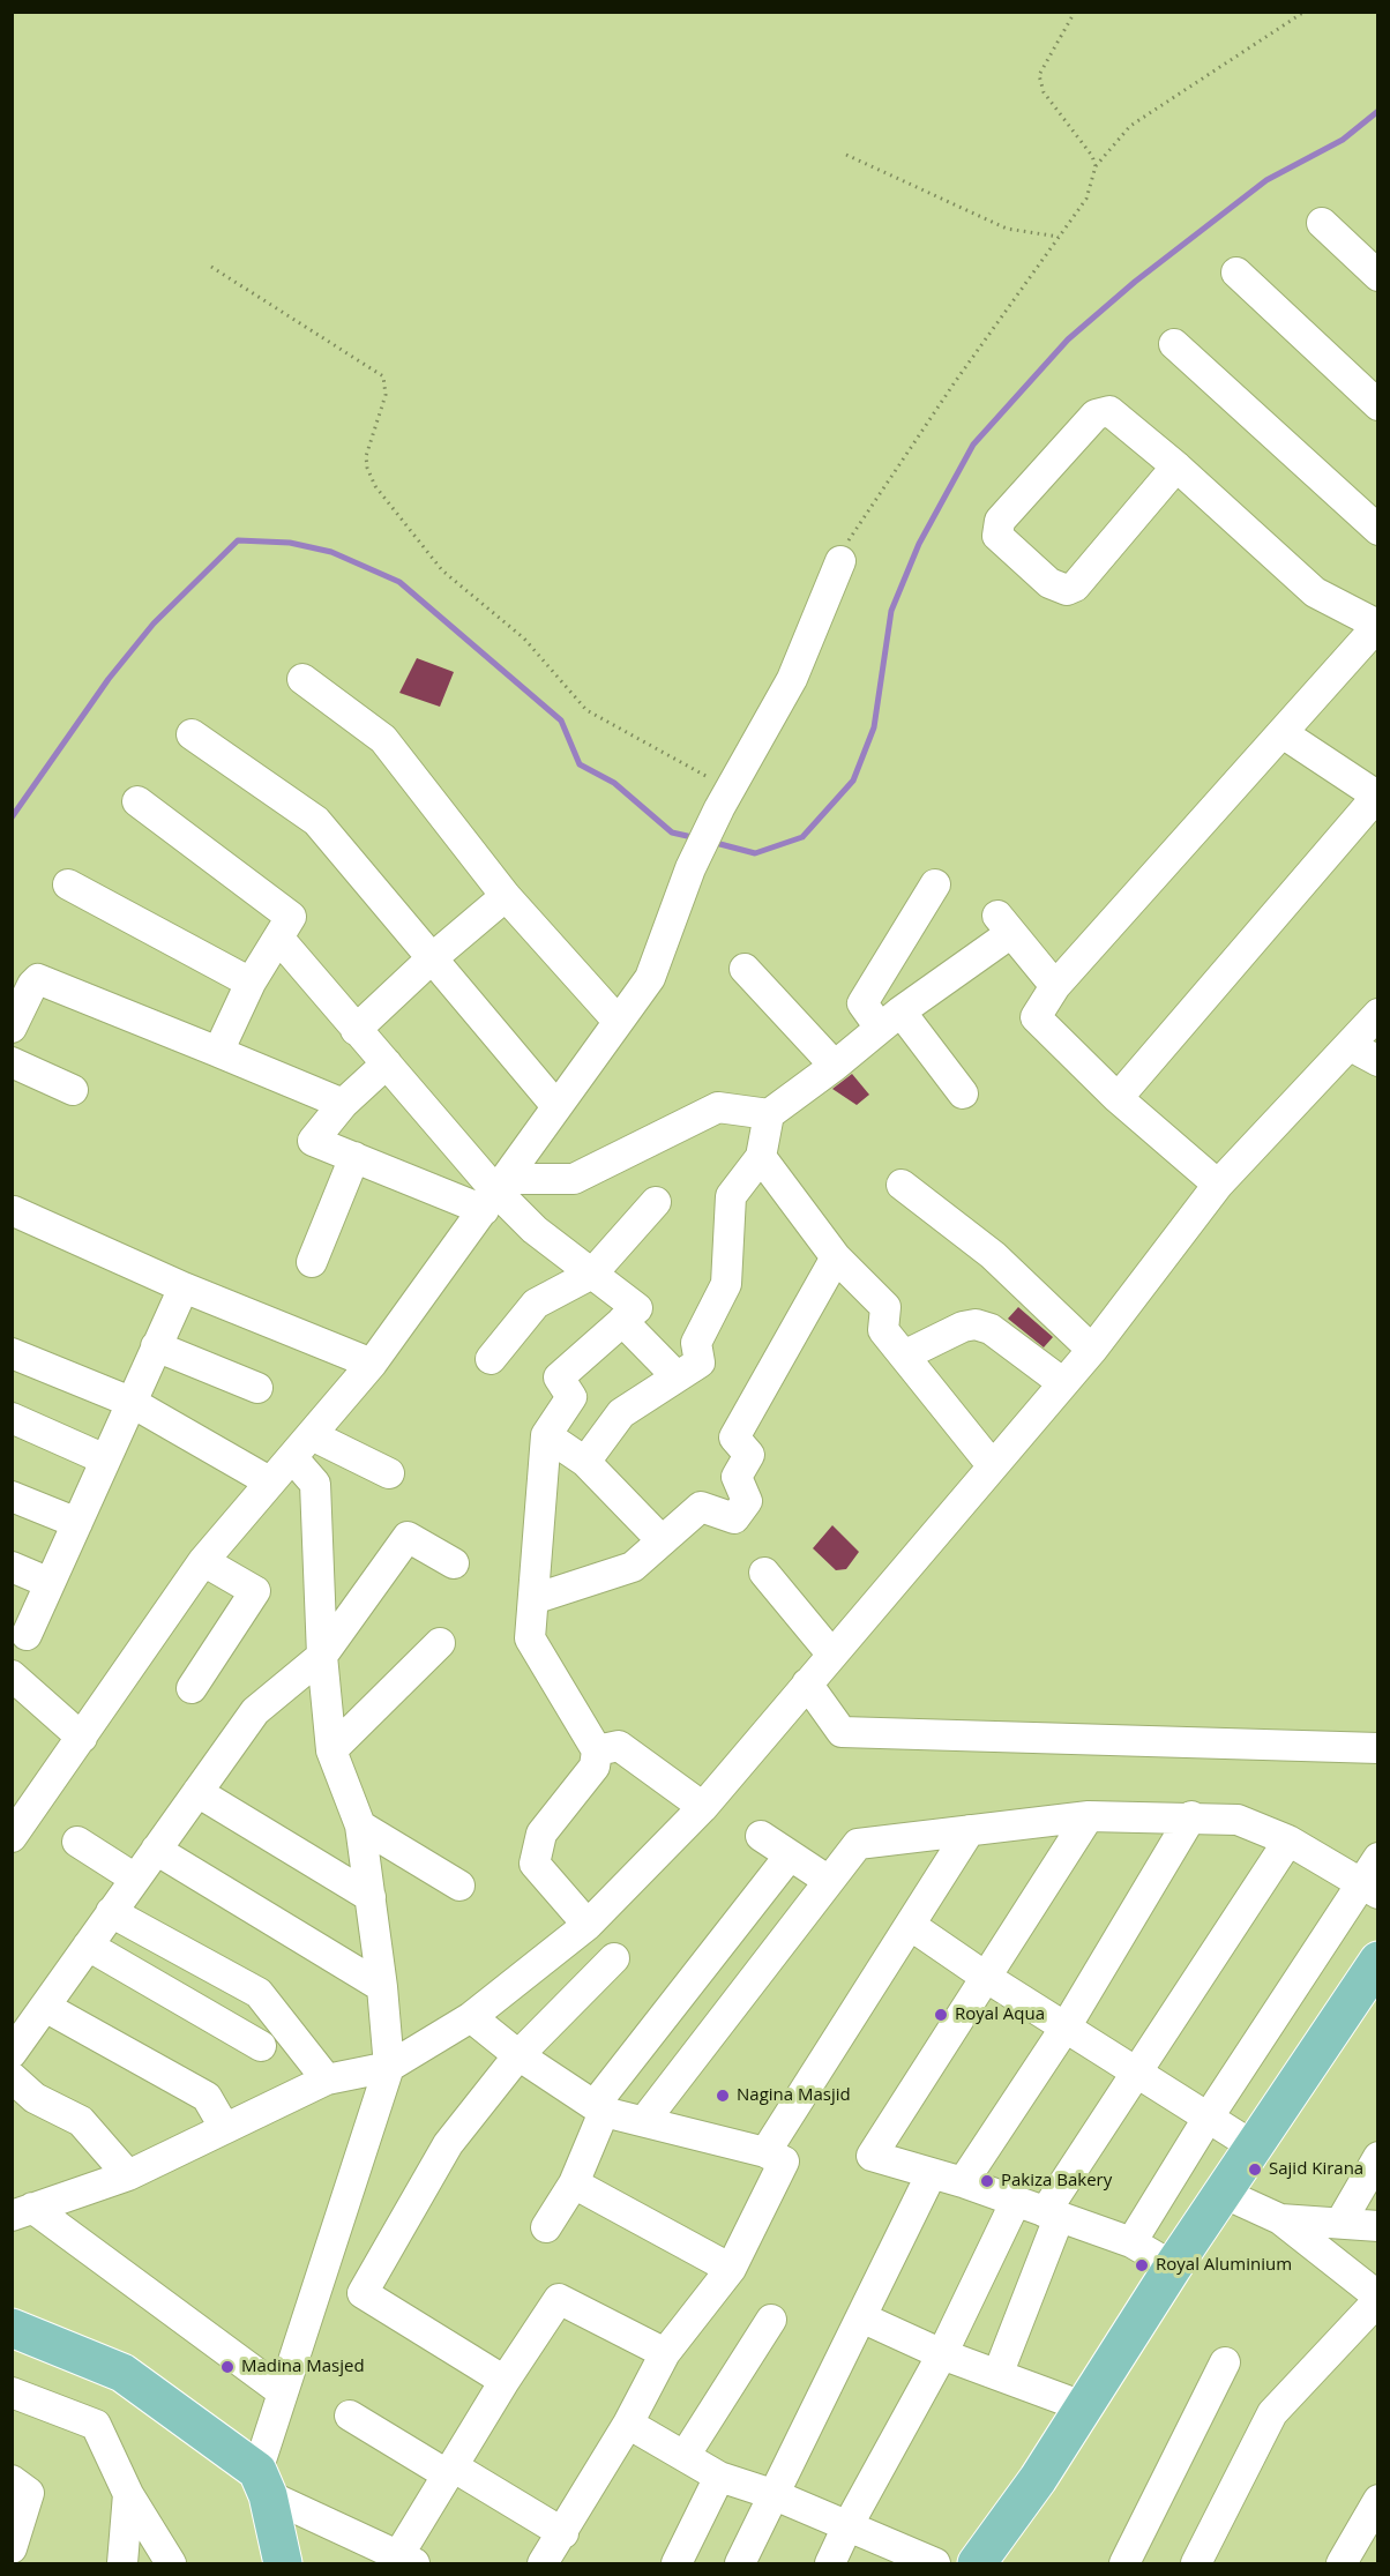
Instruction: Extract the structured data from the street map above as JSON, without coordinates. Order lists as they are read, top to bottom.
{
  "places": [
    "Royal Aqua",
    "Nagina Masjid",
    "Sajid Kirana",
    "Pakiza Bakery",
    "Royal Aluminium",
    "Madina Masjed"
  ]
}
